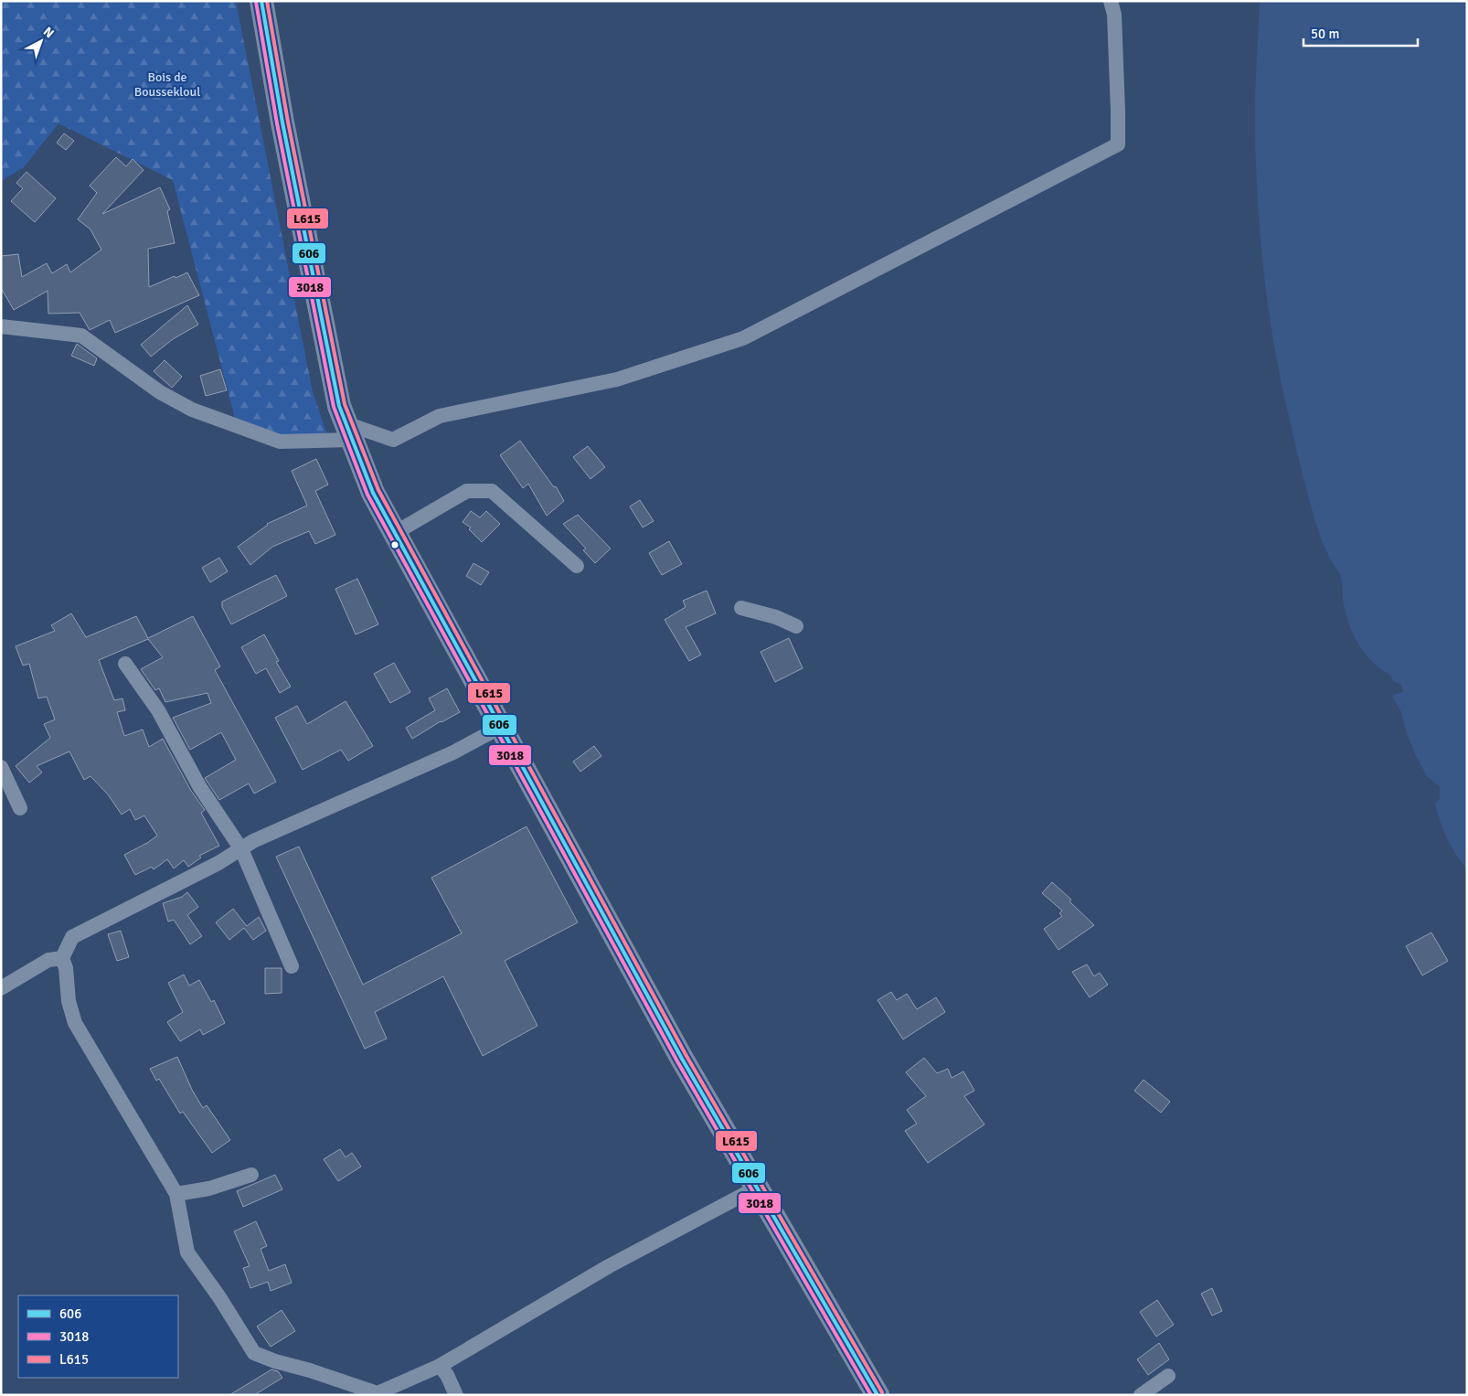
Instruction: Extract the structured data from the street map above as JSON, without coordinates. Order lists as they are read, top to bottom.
{
  "parks": ["Bois de Boussekloul"],
  "lines": ["transit line 606", "transit line L615", "transit line 3018"],
  "legend": ["606", "3018", "L615"],
  "scale_bar": "50 m",
  "north": "top right"
}
